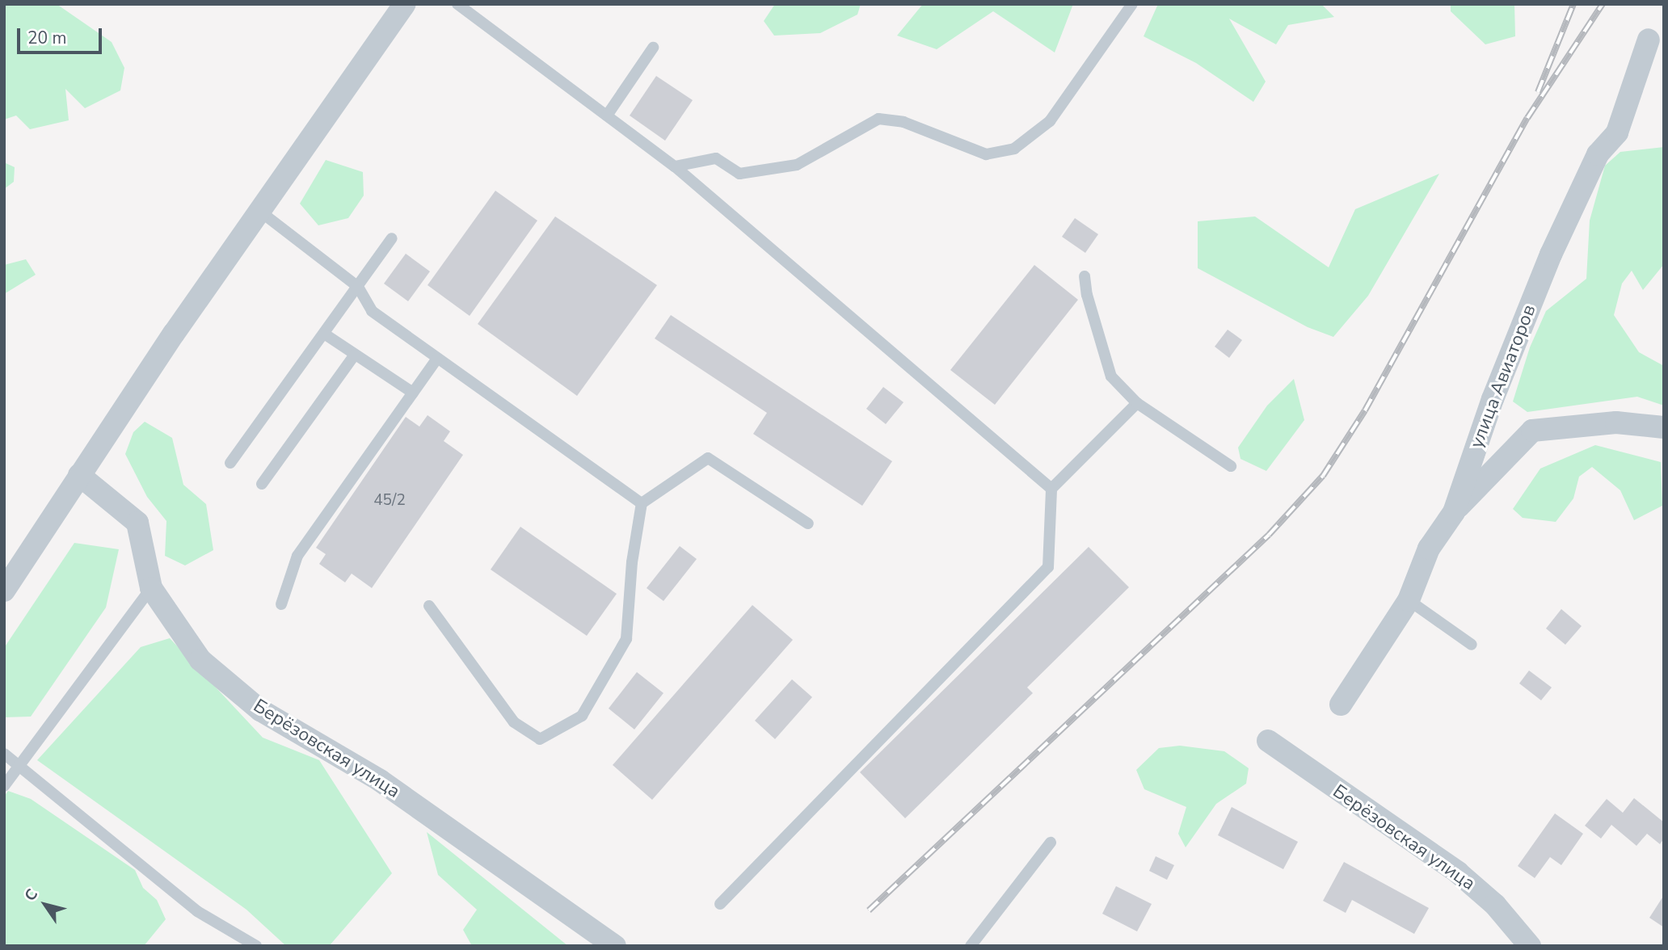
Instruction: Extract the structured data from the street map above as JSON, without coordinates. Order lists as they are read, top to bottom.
{
  "streets": {
    "street": ["улица Авиаторов", "Берёзовская улица"]
  },
  "house_numbers": ["45/2"],
  "scale_bar": "20 m",
  "north": "top left"
}
